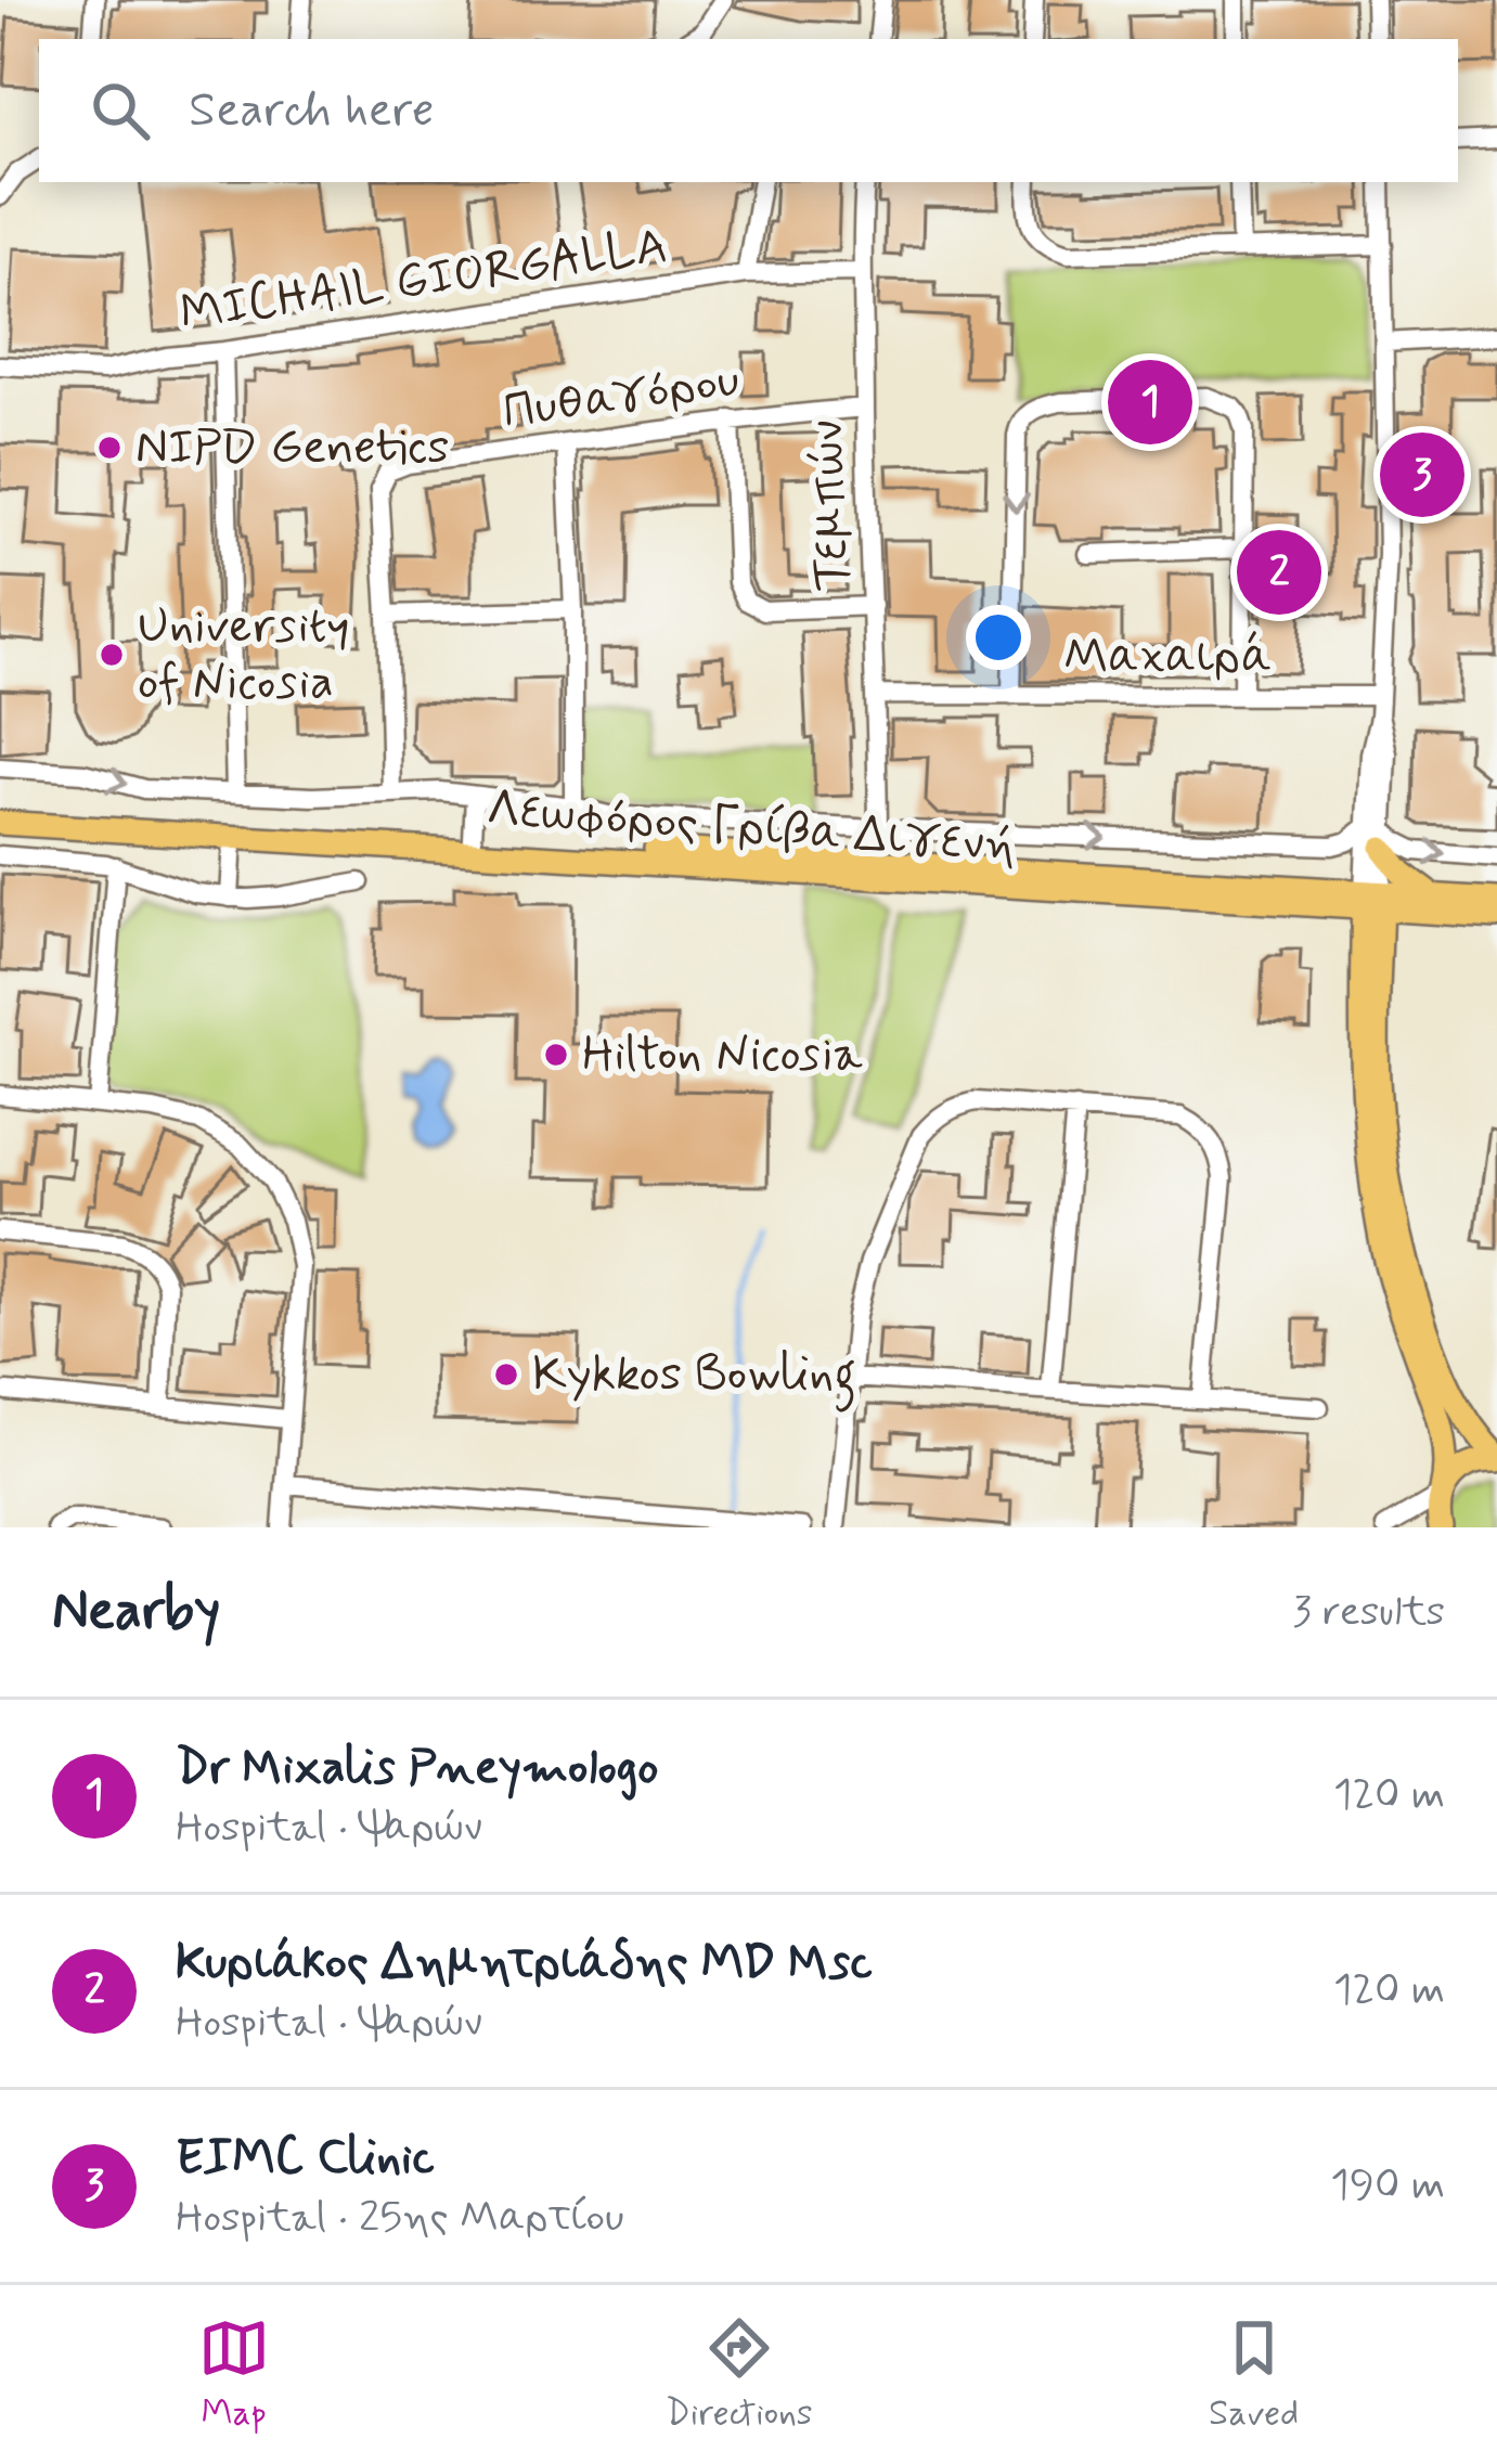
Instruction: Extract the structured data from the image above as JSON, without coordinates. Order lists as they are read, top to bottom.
{
  "streets": {
    "main road": ["Λεωφόρος Γρίβα Διγενή"],
    "street": [
      "MICHAIL GIORGALLA",
      "Πυθαγόρου",
      "Τεμπών",
      "Μαχαιρά"
    ]
  },
  "crossings": [
    ["MICHAIL GIORGALLA", "Τεμπών"],
    ["Πυθαγόρου", "Τεμπών"],
    ["Τεμπών", "Μαχαιρά"]
  ],
  "places": [
    "NIPD Genetics",
    "University of Nicosia",
    "Hilton Nicosia",
    "Kykkos Bowling"
  ],
  "page": {
    "search": "Search here",
    "pins": ["1", "3", "2"],
    "heading": ["Nearby", "3 results"],
    "list": [
      {
        "mark": "1",
        "name": "Dr Mixalis Pneymologo",
        "note": "Hospital · Ψαρών",
        "value": "120 m"
      },
      {
        "mark": "2",
        "name": "Κυριάκος Δημητριάδης MD Msc",
        "note": "Hospital · Ψαρών",
        "value": "120 m"
      },
      {
        "mark": "3",
        "name": "EIMC Clinic",
        "note": "Hospital · 25ης Μαρτίου",
        "value": "190 m"
      }
    ],
    "nav": ["Map", "Directions", "Saved"]
  }
}
